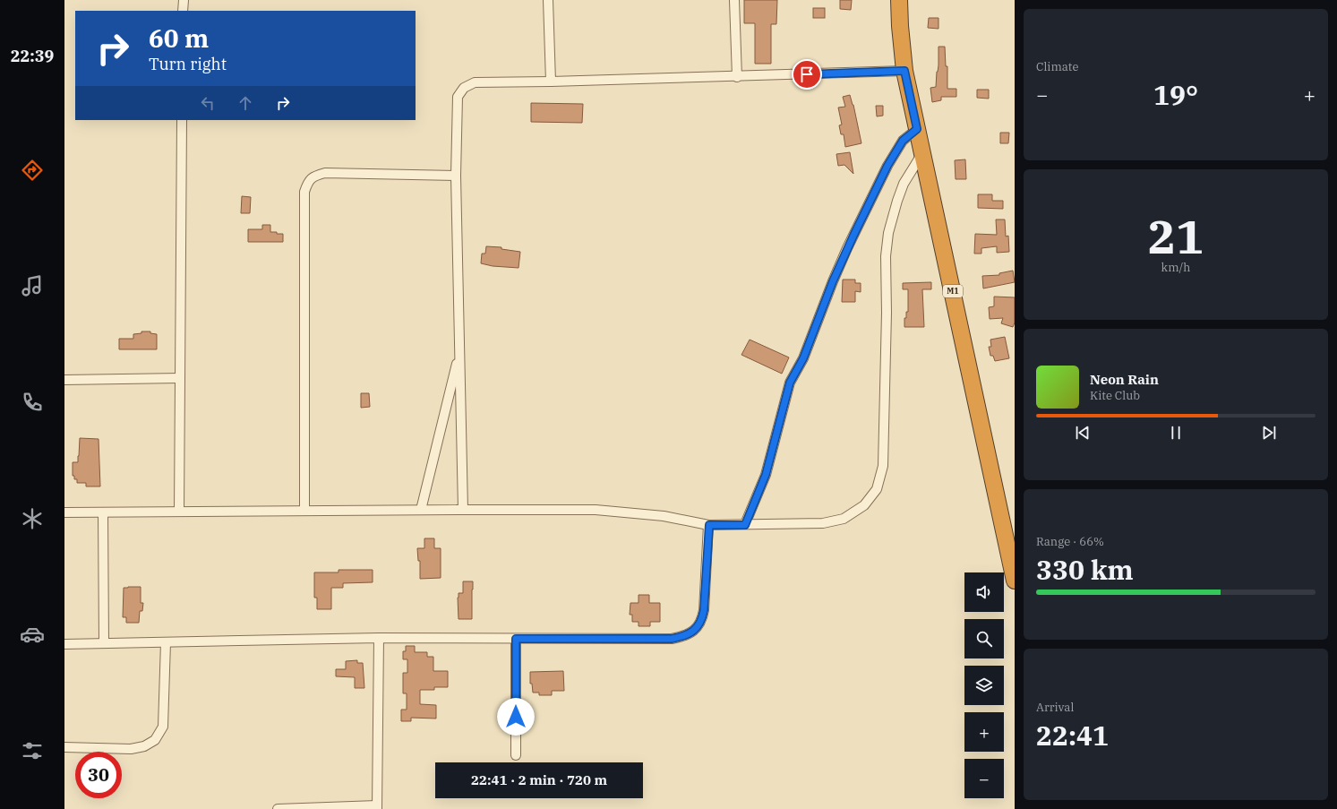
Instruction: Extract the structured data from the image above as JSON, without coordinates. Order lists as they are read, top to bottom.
{
  "streets": {
    "highway": ["M1"]
  },
  "page": {
    "tabs": "22:39",
    "tile": [
      "Climate",
      ["21", "km/h"],
      ["Range · 66%", "330 km"],
      ["Arrival", "22:41"]
    ],
    "turn": ["60 m", "Turn right"],
    "heat": ["−", "19°", "+"],
    "song": ["Neon Rain", "Kite Club"],
    "map_buttons": ["+", "−"],
    "limit": "30",
    "trip": "22:41 · 2 min · 720 m"
  }
}
